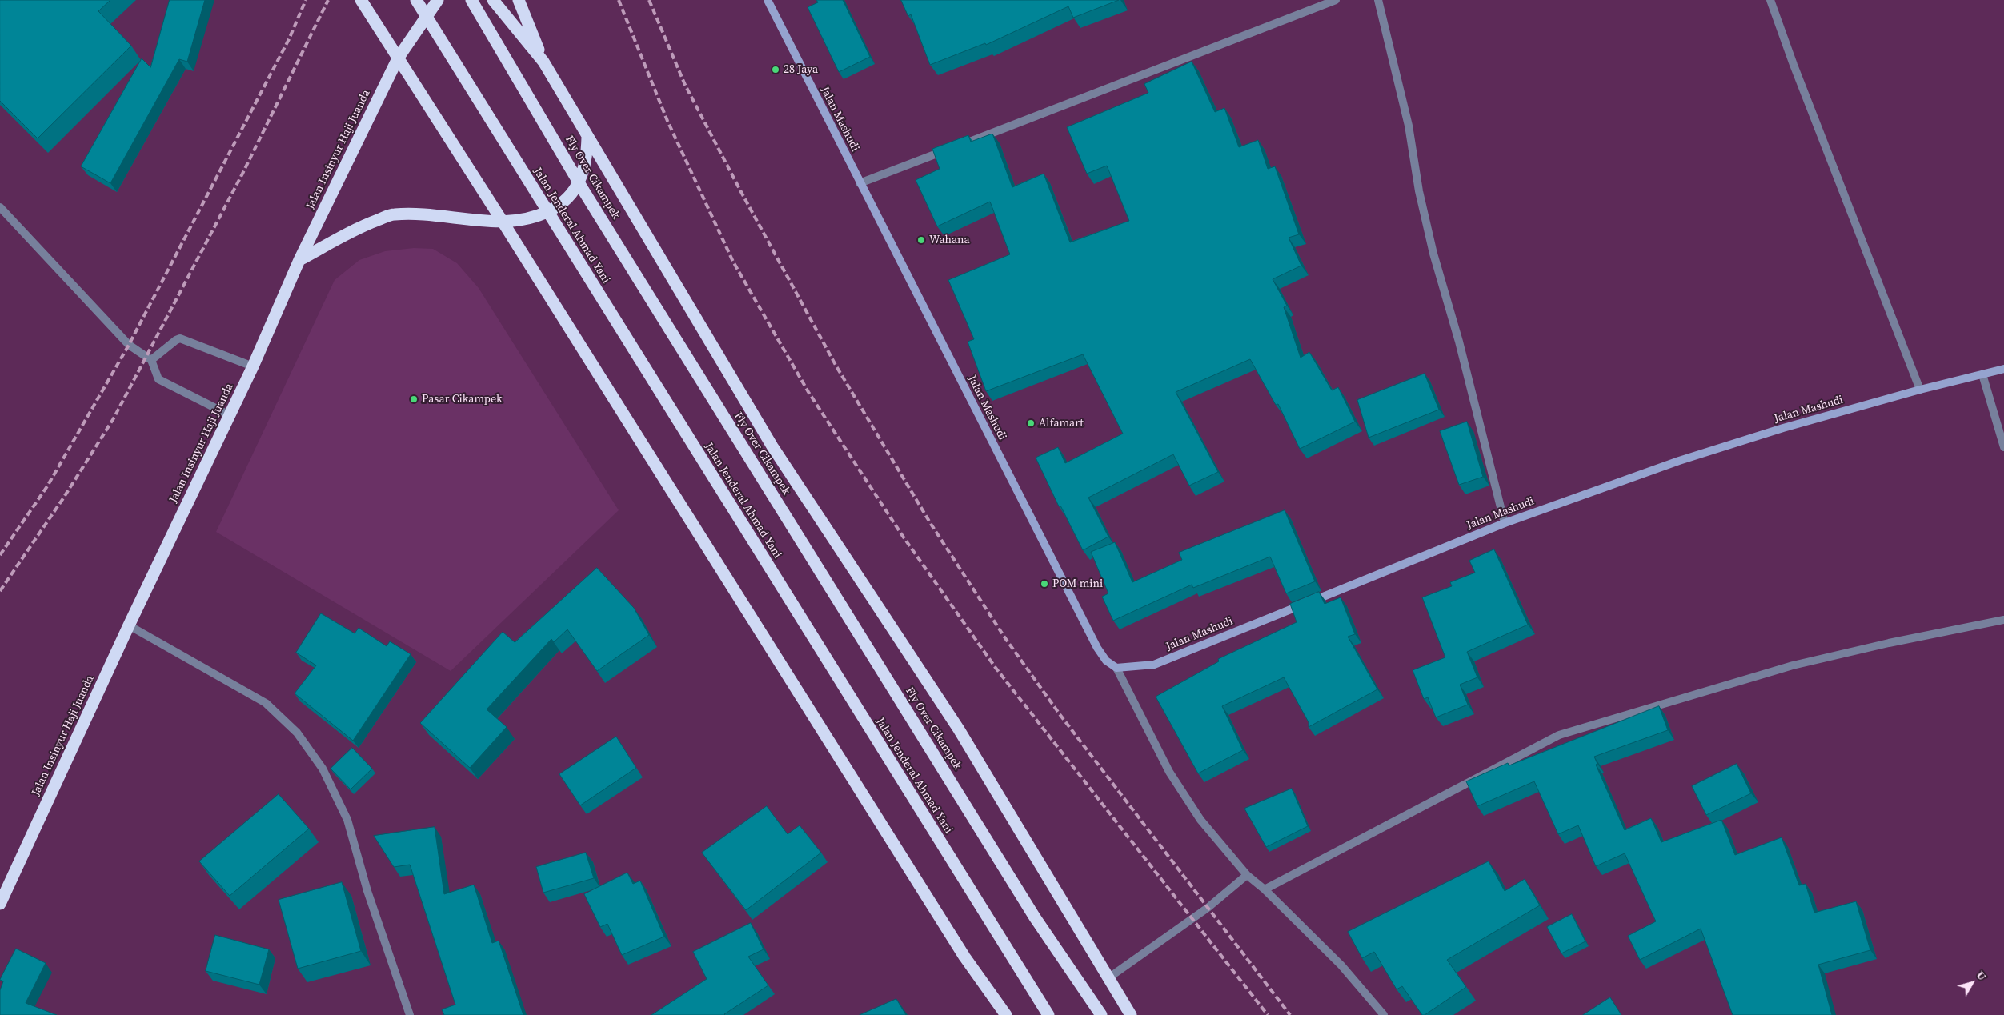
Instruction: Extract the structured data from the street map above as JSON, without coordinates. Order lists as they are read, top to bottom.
{
  "streets": {
    "highway": ["Jalan Insinyur Haji Juanda", "Fly Over Cikampek", "Jalan Jenderal Ahmad Yani"],
    "street": ["Jalan Mashudi"]
  },
  "places": [
    "28 Jaya",
    "Wahana",
    "Pasar Cikampek",
    "Alfamart",
    "POM mini"
  ],
  "north": "top right"
}
